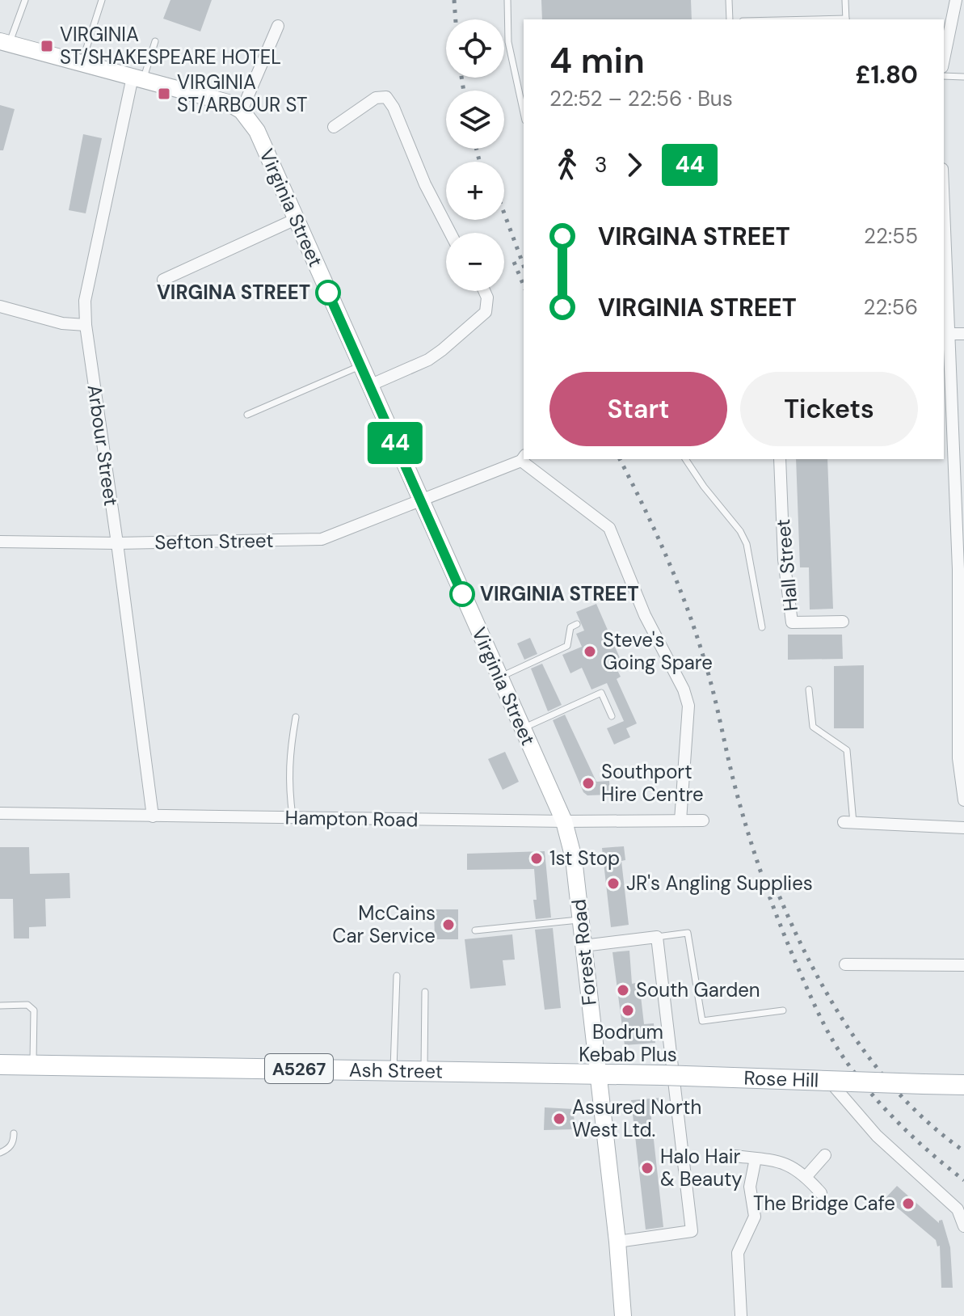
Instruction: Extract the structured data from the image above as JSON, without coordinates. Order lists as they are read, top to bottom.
{
  "streets": {
    "main road": ["A5267", "Ash Street", "Rose Hill"],
    "street": [
      "Virginia Street",
      "Arbour Street",
      "Sefton Street",
      "Hall Street",
      "Hampton Road",
      "Forest Road"
    ]
  },
  "crossings": [
    ["Virginia Street", "Sefton Street"],
    ["Virginia Street", "Hampton Road"],
    ["Virginia Street", "Forest Road"],
    ["Arbour Street", "Sefton Street"],
    ["Arbour Street", "Hampton Road"],
    ["Hampton Road", "Forest Road"],
    ["Forest Road", "Ash Street"],
    ["Forest Road", "Rose Hill"],
    ["Ash Street", "Rose Hill"]
  ],
  "places": {
    "transit": ["VIRGINIA ST/SHAKESPEARE HOTEL", "VIRGINIA ST/ARBOUR ST"],
    "other": [
      "VIRGINA STREET",
      "VIRGINIA STREET",
      "Steve's Going Spare",
      "Southport Hire Centre",
      "1st Stop",
      "JR's Angling Supplies",
      "McCains Car Service",
      "South Garden",
      "Bodrum Kebab Plus",
      "Assured North West Ltd.",
      "Halo Hair & Beauty",
      "The Bridge Cafe"
    ]
  },
  "lines": ["bus line 44"],
  "page": {
    "on_map": "44",
    "map_buttons": ["+", "−"],
    "heading": ["4 min", "22:52 – 22:56 · Bus", "£1.80"],
    "legs": ["3", "44"],
    "list": [
      {
        "name": "VIRGINA STREET",
        "value": "22:55"
      },
      {
        "name": "VIRGINIA STREET",
        "value": "22:56"
      }
    ],
    "buttons": ["Start", "Tickets"]
  }
}
